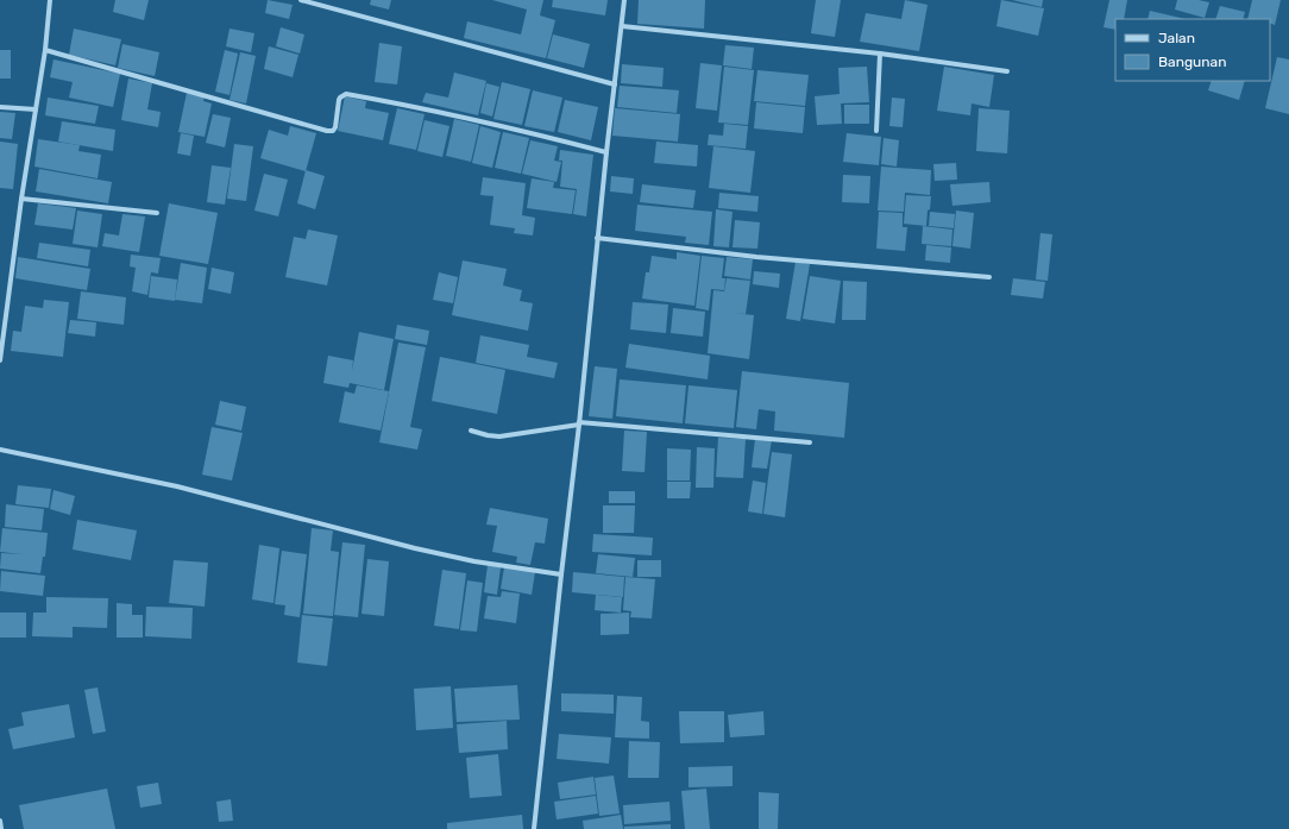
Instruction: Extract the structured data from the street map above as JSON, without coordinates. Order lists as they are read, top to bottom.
{
  "legend": ["Jalan", "Bangunan"]
}
